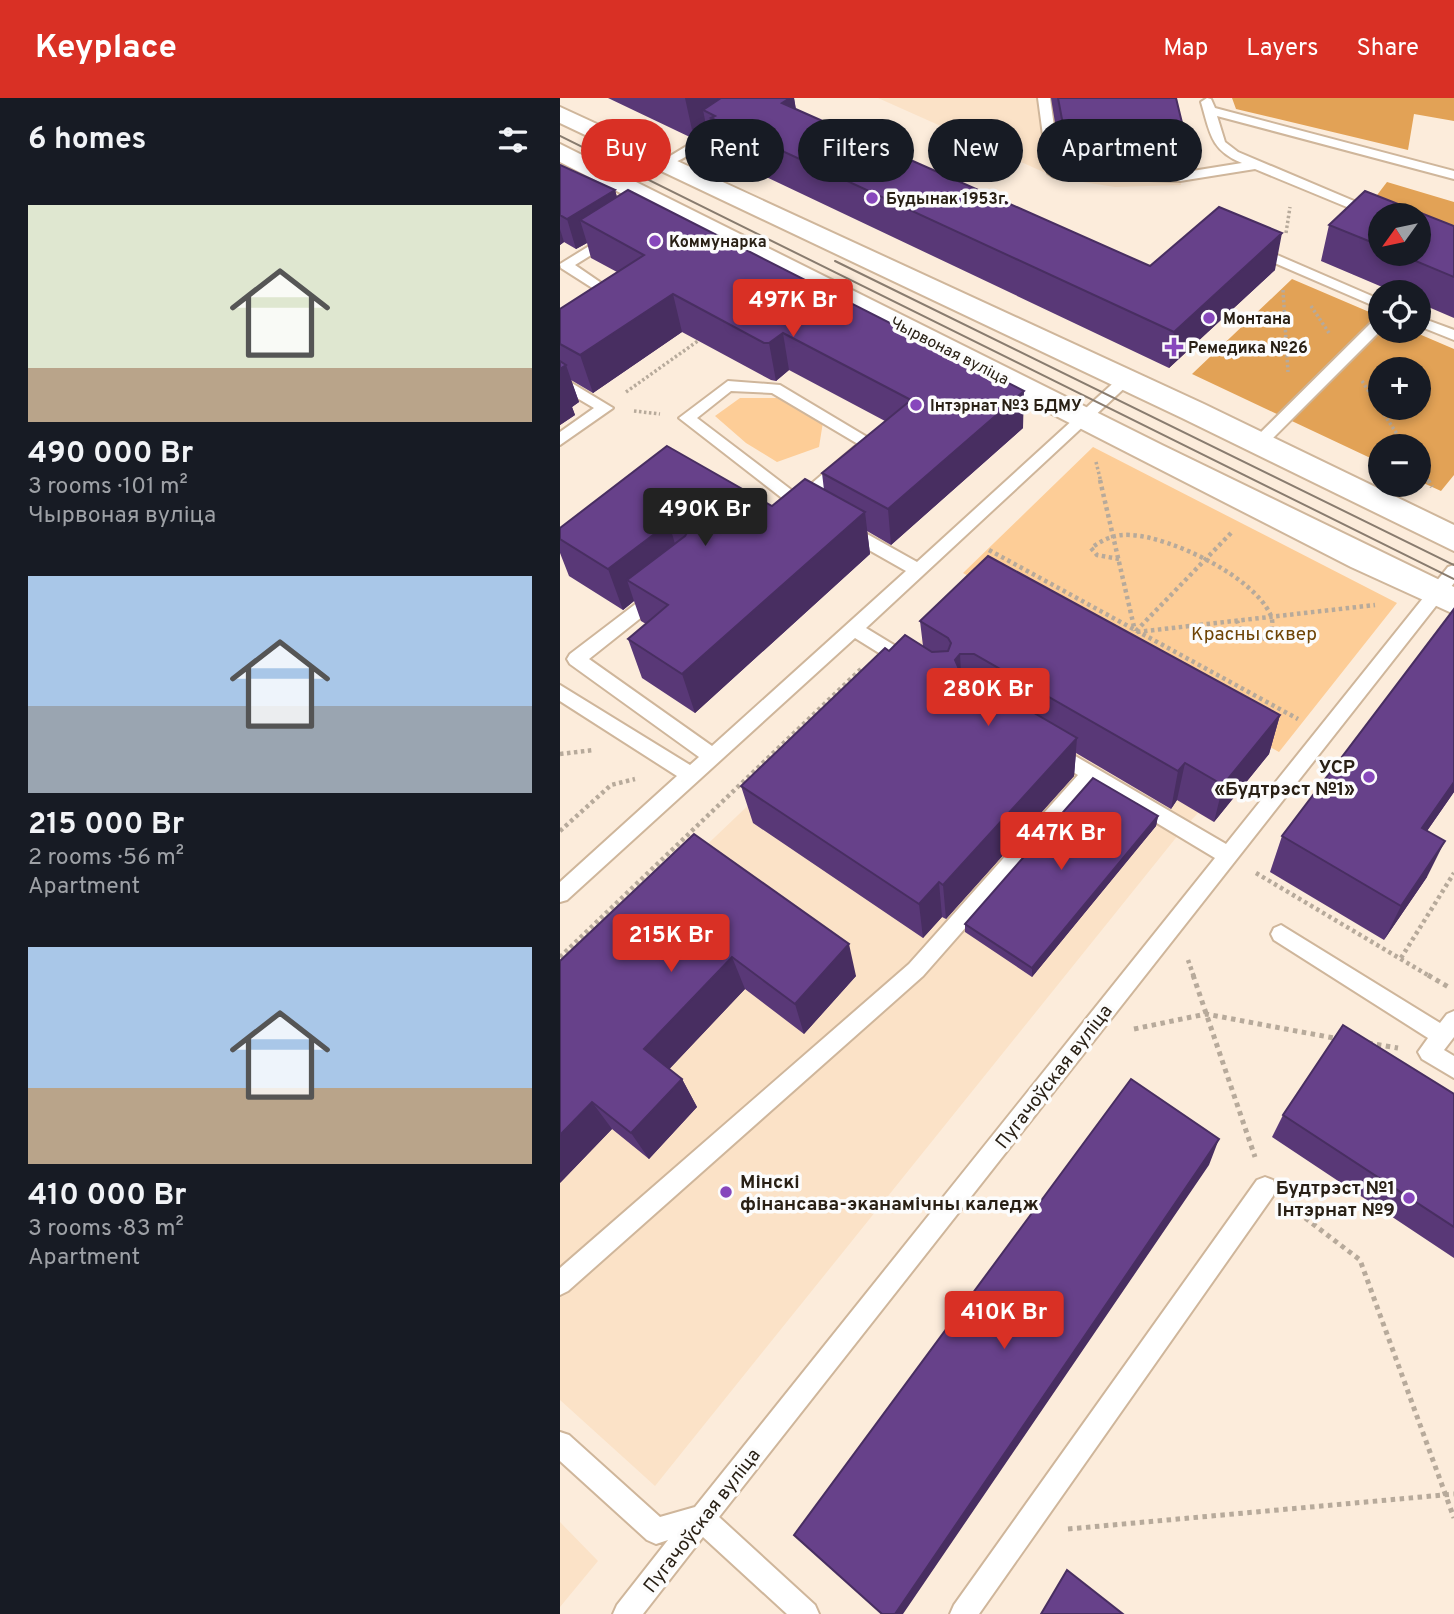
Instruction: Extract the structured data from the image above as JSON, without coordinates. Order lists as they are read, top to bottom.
{
  "streets": {
    "main road": ["Чырвоная вуліца"],
    "lane": ["Пугачоўская вуліца"]
  },
  "crossings": [
    ["Чырвоная вуліца", "Пугачоўская вуліца"]
  ],
  "parks": ["Красны сквер"],
  "places": {
    "other": [
      "Будынак 1953г.",
      "Коммунарка",
      "Монтана",
      "Інтэрнат №3 БДМУ",
      "УСР «Будтрэст №1»",
      "Мінскі фінансава-эканамічны каледж",
      "Будтрэст №1 Інтэрнат №9"
    ],
    "health": ["Ремедика №26"]
  },
  "north": "bottom left",
  "page": {
    "header": "Keyplace",
    "nav": ["Map", "Layers", "Share"],
    "heading": "6 homes",
    "chip": [
      "Buy",
      "Rent",
      "Filters",
      "New",
      "Apartment"
    ],
    "list": [
      {
        "name": "490 000 Br",
        "note": "3 rooms · 101 m² · Чырвоная вуліца"
      },
      {
        "name": "215 000 Br",
        "note": "2 rooms · 56 m² · Apartment"
      },
      {
        "name": "410 000 Br",
        "note": "3 rooms · 83 m² · Apartment"
      }
    ],
    "map_buttons": ["+", "−"],
    "price": [
      "497K Br",
      "490K Br",
      "280K Br",
      "447K Br",
      "215K Br",
      "410K Br"
    ]
  }
}
